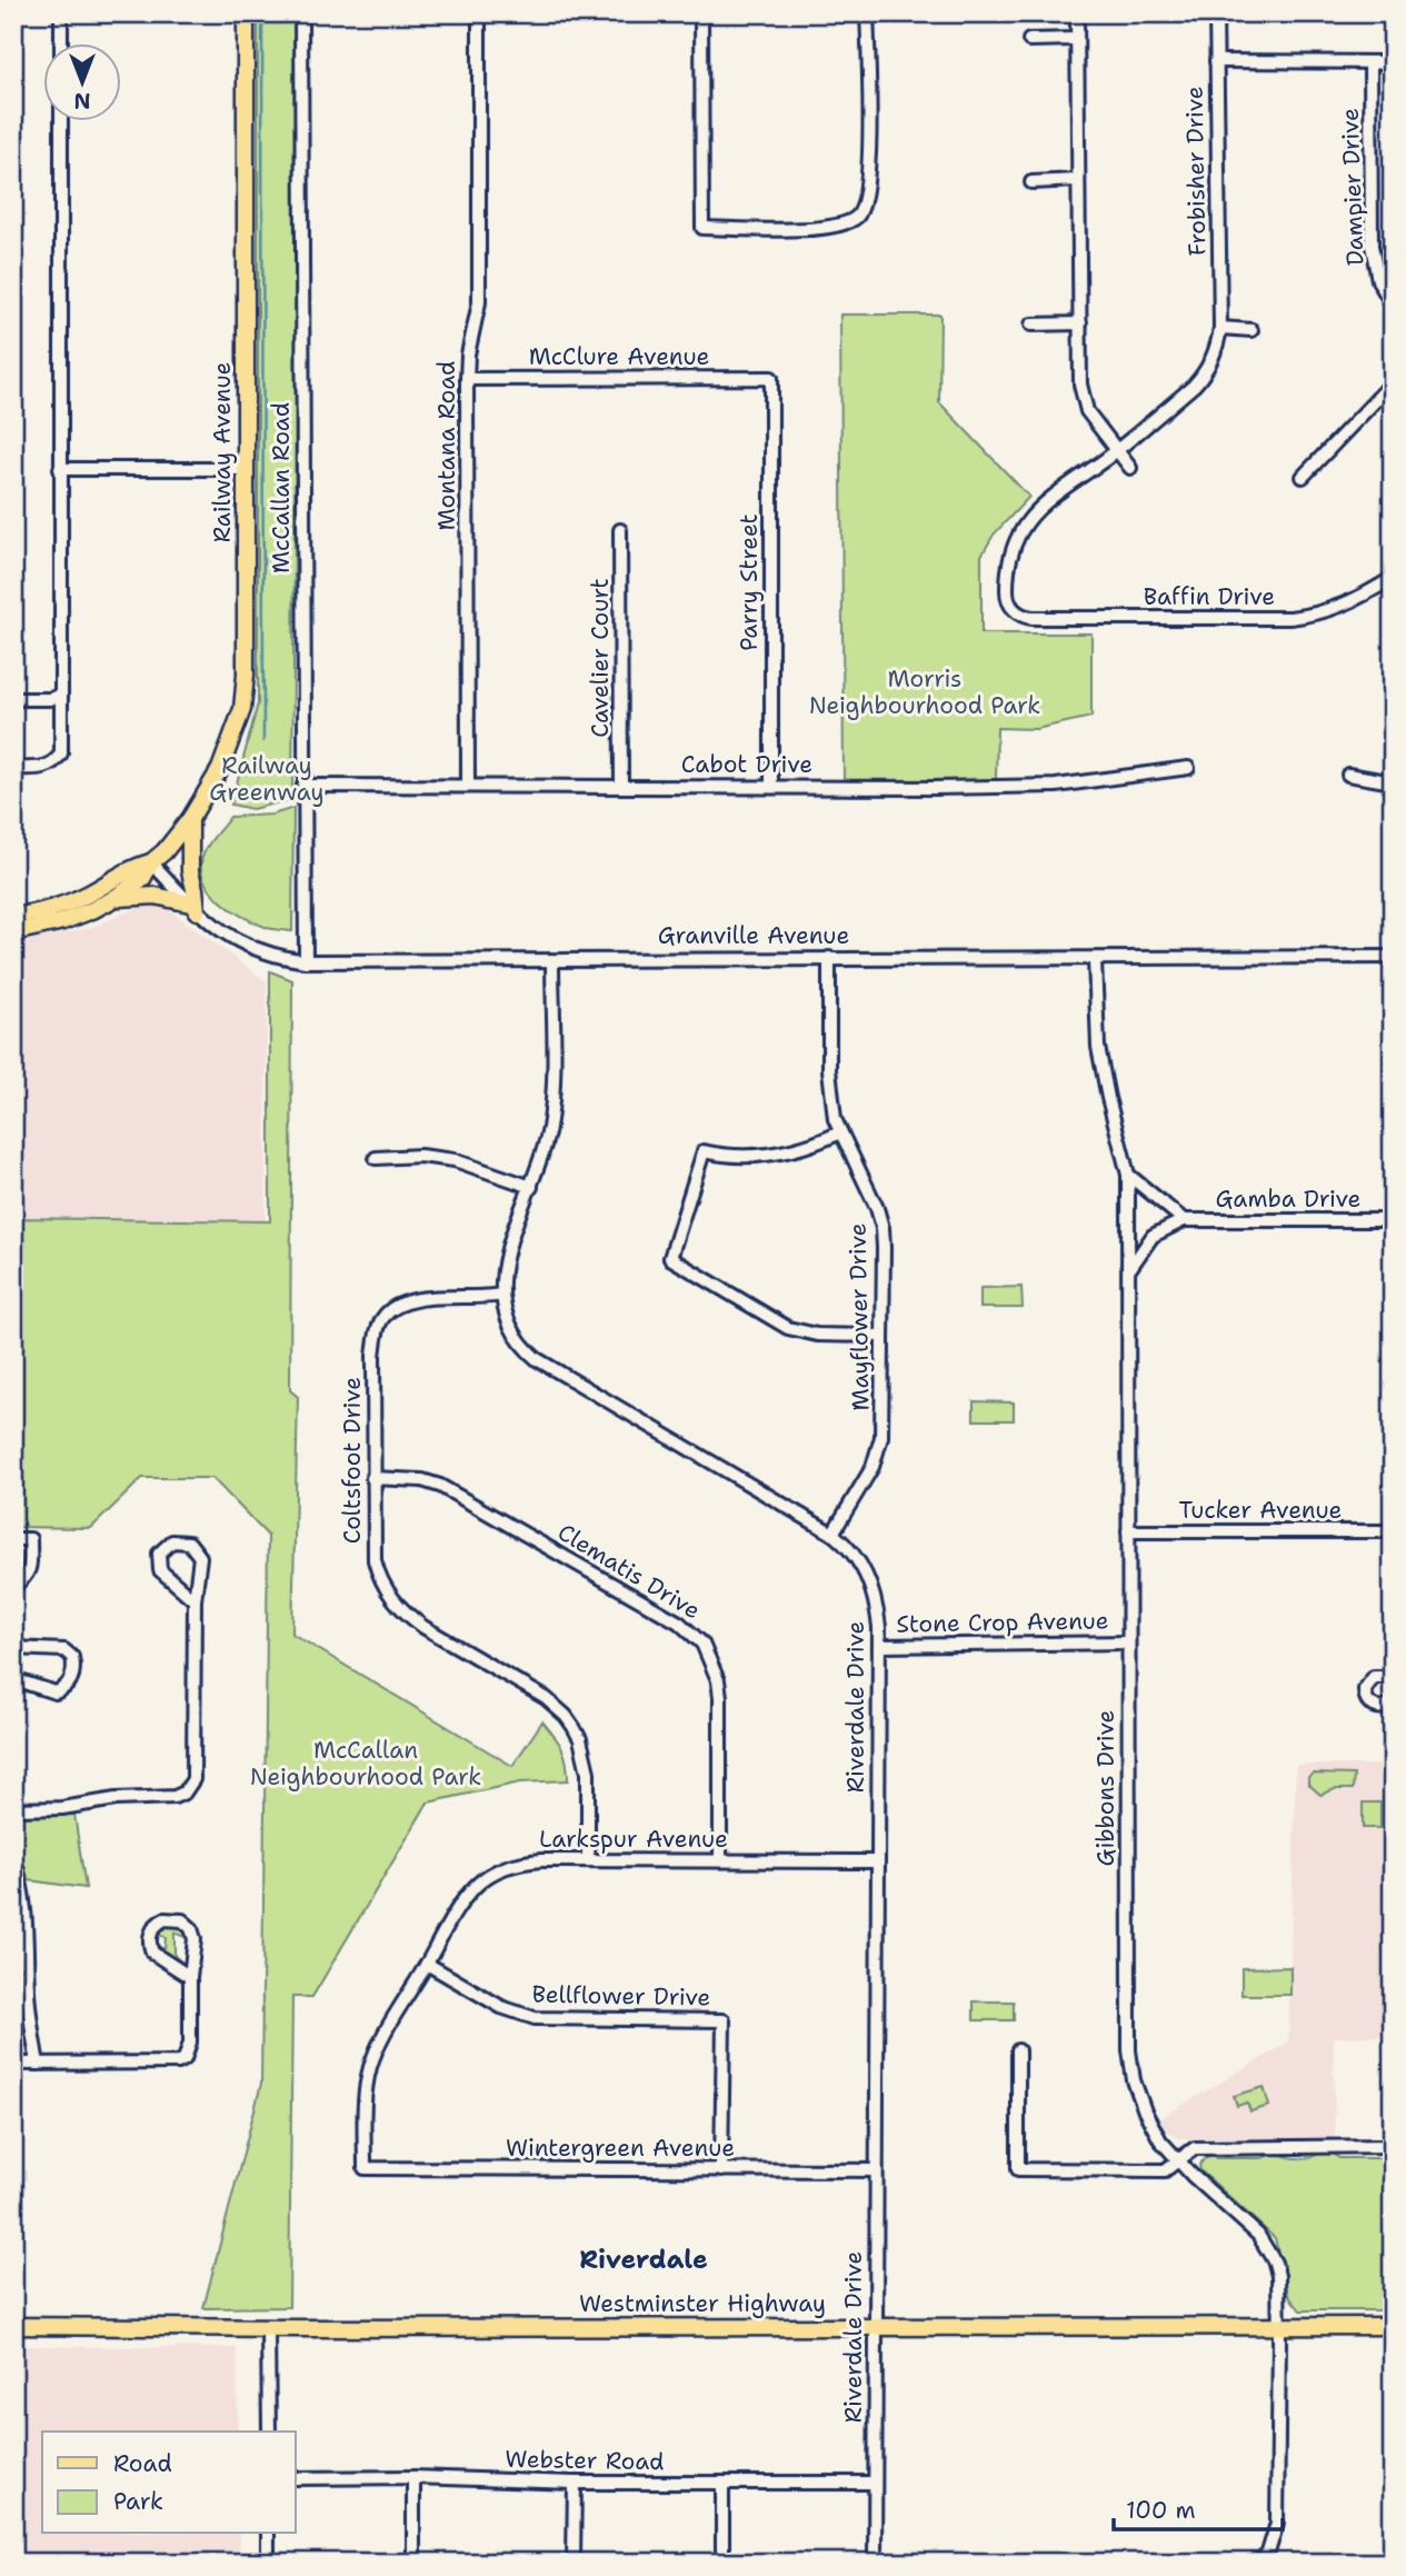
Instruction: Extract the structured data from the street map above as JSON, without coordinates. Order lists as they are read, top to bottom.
{
  "streets": {
    "main road": ["Railway Avenue", "Westminster Highway"],
    "street": [
      "Frobisher Drive",
      "Dampier Drive",
      "McClure Avenue",
      "Montana Road",
      "McCallan Road",
      "Parry Street",
      "Baffin Drive",
      "Cavelier Court",
      "Cabot Drive",
      "Granville Avenue",
      "Gamba Drive",
      "Mayflower Drive",
      "Coltsfoot Drive",
      "Tucker Avenue",
      "Clematis Drive",
      "Stone Crop Avenue",
      "Riverdale Drive",
      "Gibbons Drive",
      "Larkspur Avenue",
      "Bellflower Drive",
      "Wintergreen Avenue",
      "Webster Road"
    ]
  },
  "crossings": [
    ["Frobisher Drive", "Baffin Drive"],
    ["McClure Avenue", "Montana Road"],
    ["McClure Avenue", "Parry Street"],
    ["Montana Road", "Cabot Drive"],
    ["Railway Avenue", "Granville Avenue"],
    ["McCallan Road", "Cabot Drive"],
    ["McCallan Road", "Granville Avenue"],
    ["Parry Street", "Cabot Drive"],
    ["Cavelier Court", "Cabot Drive"],
    ["Granville Avenue", "Mayflower Drive"],
    ["Granville Avenue", "Riverdale Drive"],
    ["Granville Avenue", "Gibbons Drive"],
    ["Gamba Drive", "Gibbons Drive"],
    ["Mayflower Drive", "Riverdale Drive"],
    ["Coltsfoot Drive", "Clematis Drive"],
    ["Coltsfoot Drive", "Riverdale Drive"],
    ["Coltsfoot Drive", "Larkspur Avenue"],
    ["Tucker Avenue", "Gibbons Drive"],
    ["Clematis Drive", "Larkspur Avenue"],
    ["Stone Crop Avenue", "Riverdale Drive"],
    ["Stone Crop Avenue", "Gibbons Drive"],
    ["Riverdale Drive", "Larkspur Avenue"],
    ["Riverdale Drive", "Wintergreen Avenue"],
    ["Riverdale Drive", "Westminster Highway"],
    ["Riverdale Drive", "Webster Road"],
    ["Gibbons Drive", "Westminster Highway"],
    ["Larkspur Avenue", "Bellflower Drive"],
    ["Larkspur Avenue", "Wintergreen Avenue"],
    ["Bellflower Drive", "Wintergreen Avenue"]
  ],
  "districts": ["Riverdale"],
  "parks": ["Morris Neighbourhood Park", "Railway Greenway", "McCallan Neighbourhood Park"],
  "legend": ["Road", "Park"],
  "scale_bar": "100 m",
  "north": "bottom"
}
